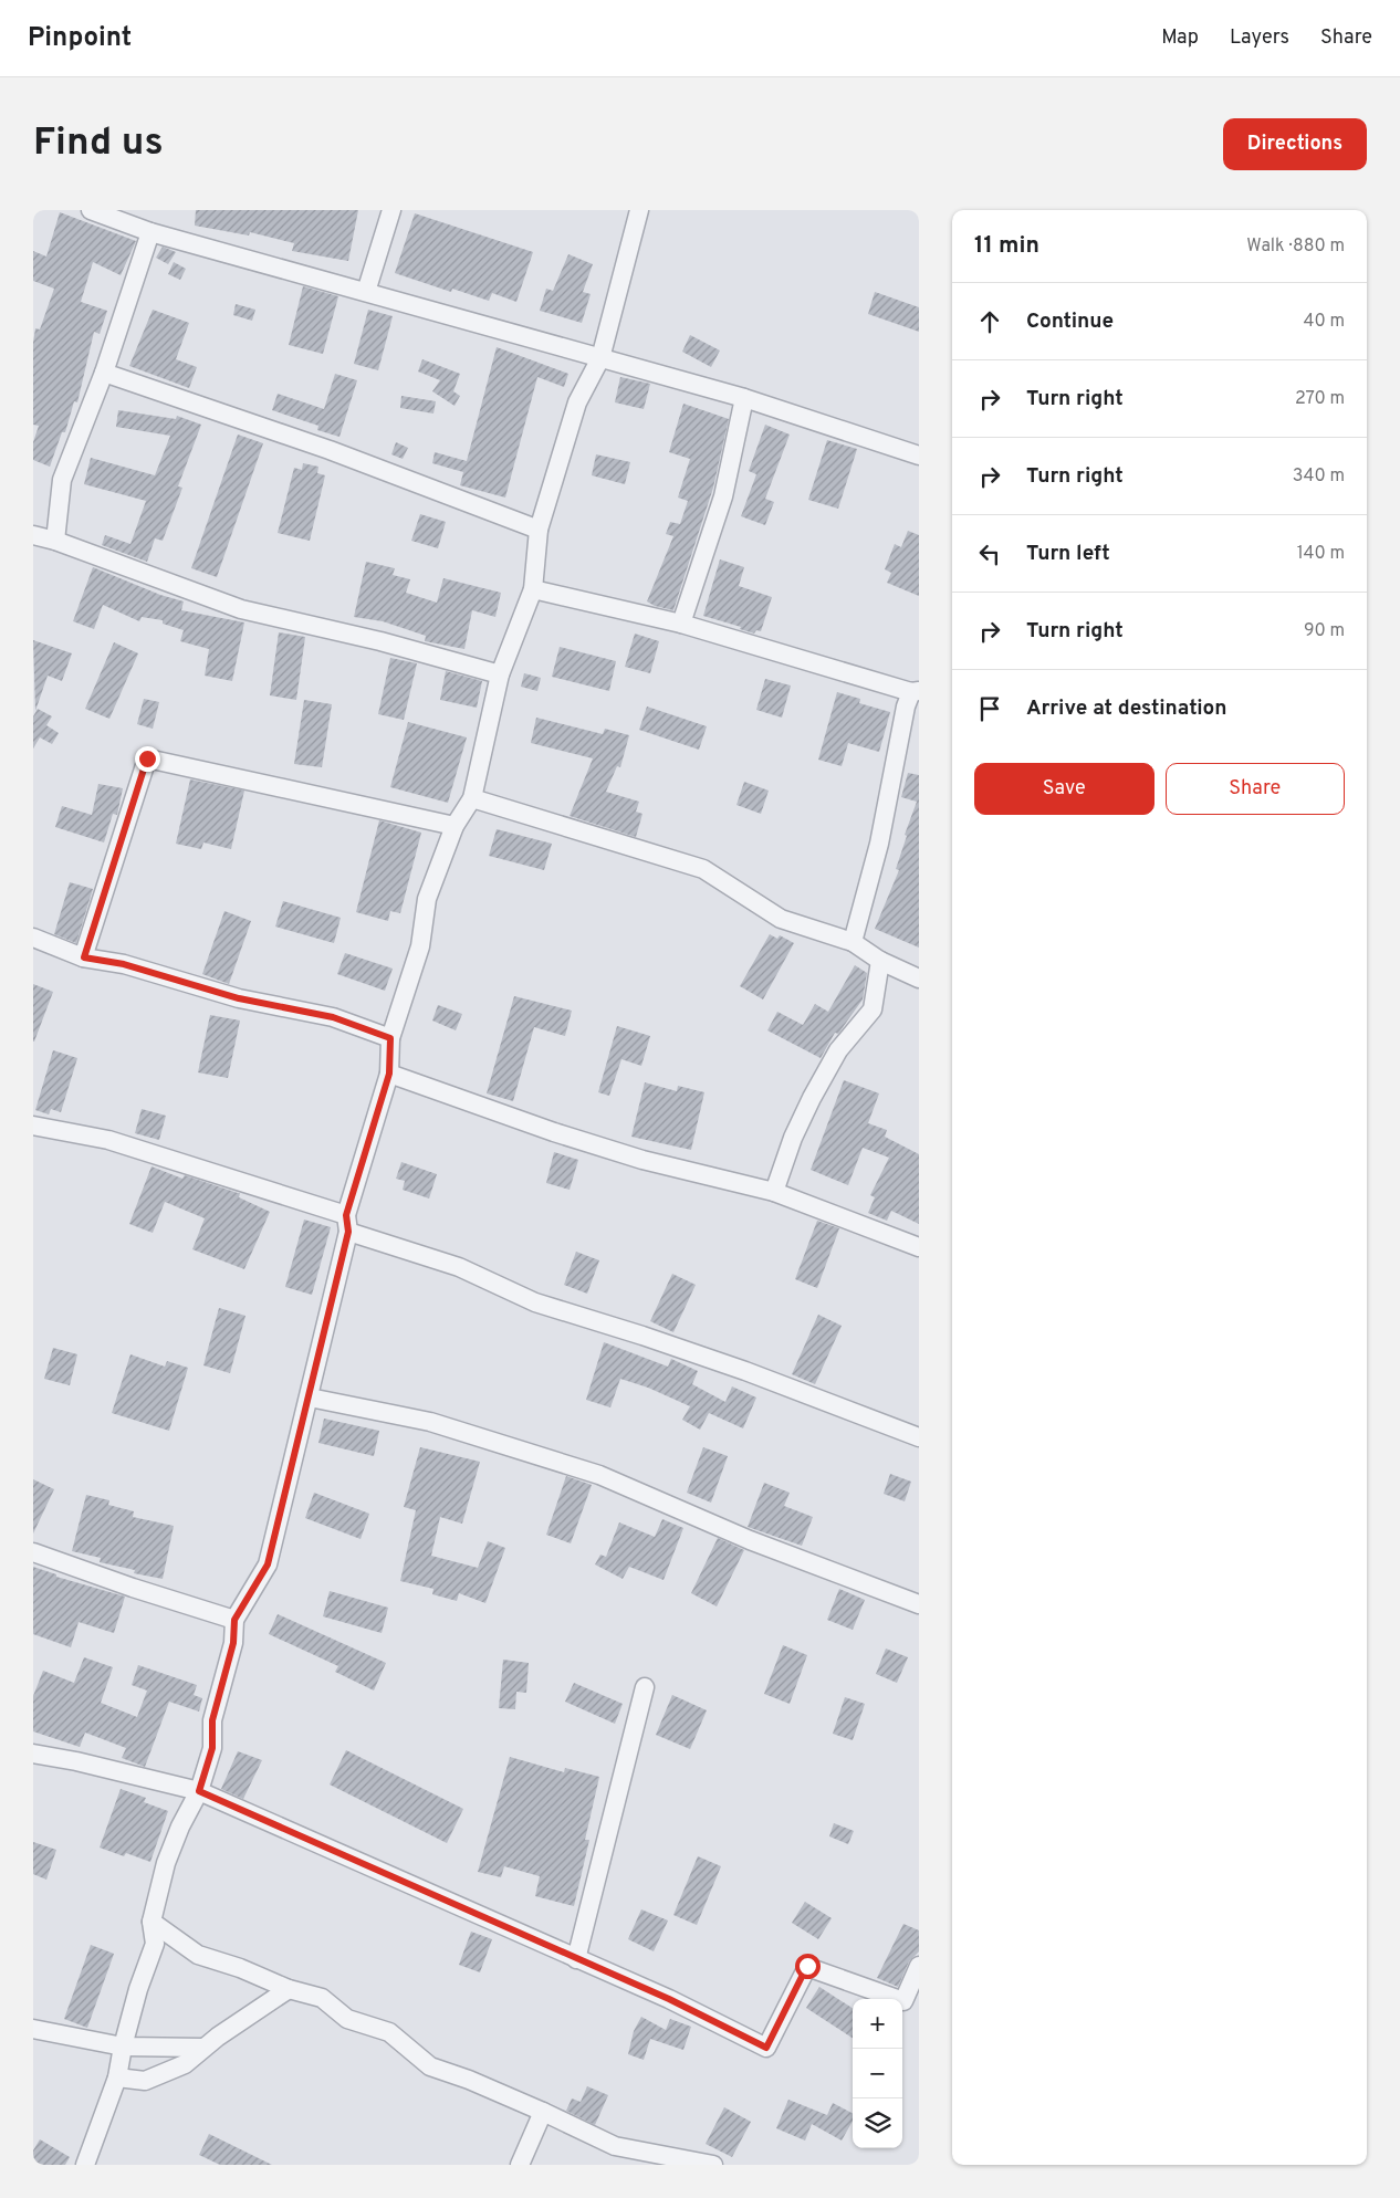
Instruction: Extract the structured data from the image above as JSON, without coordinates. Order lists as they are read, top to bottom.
{
  "page": {
    "header": "Pinpoint",
    "nav": ["Map", "Layers", "Share"],
    "buttons": [
      "Directions",
      ["Save", "Share"]
    ],
    "title": "Find us",
    "heading": ["11 min", "Walk · 880 m"],
    "list": [
      ["Continue", "40 m"],
      ["Turn right", "270 m"],
      ["Turn right", "340 m"],
      ["Turn left", "140 m"],
      ["Turn right", "90 m"],
      "Arrive at destination"
    ],
    "map_buttons": ["+", "−"]
  }
}
